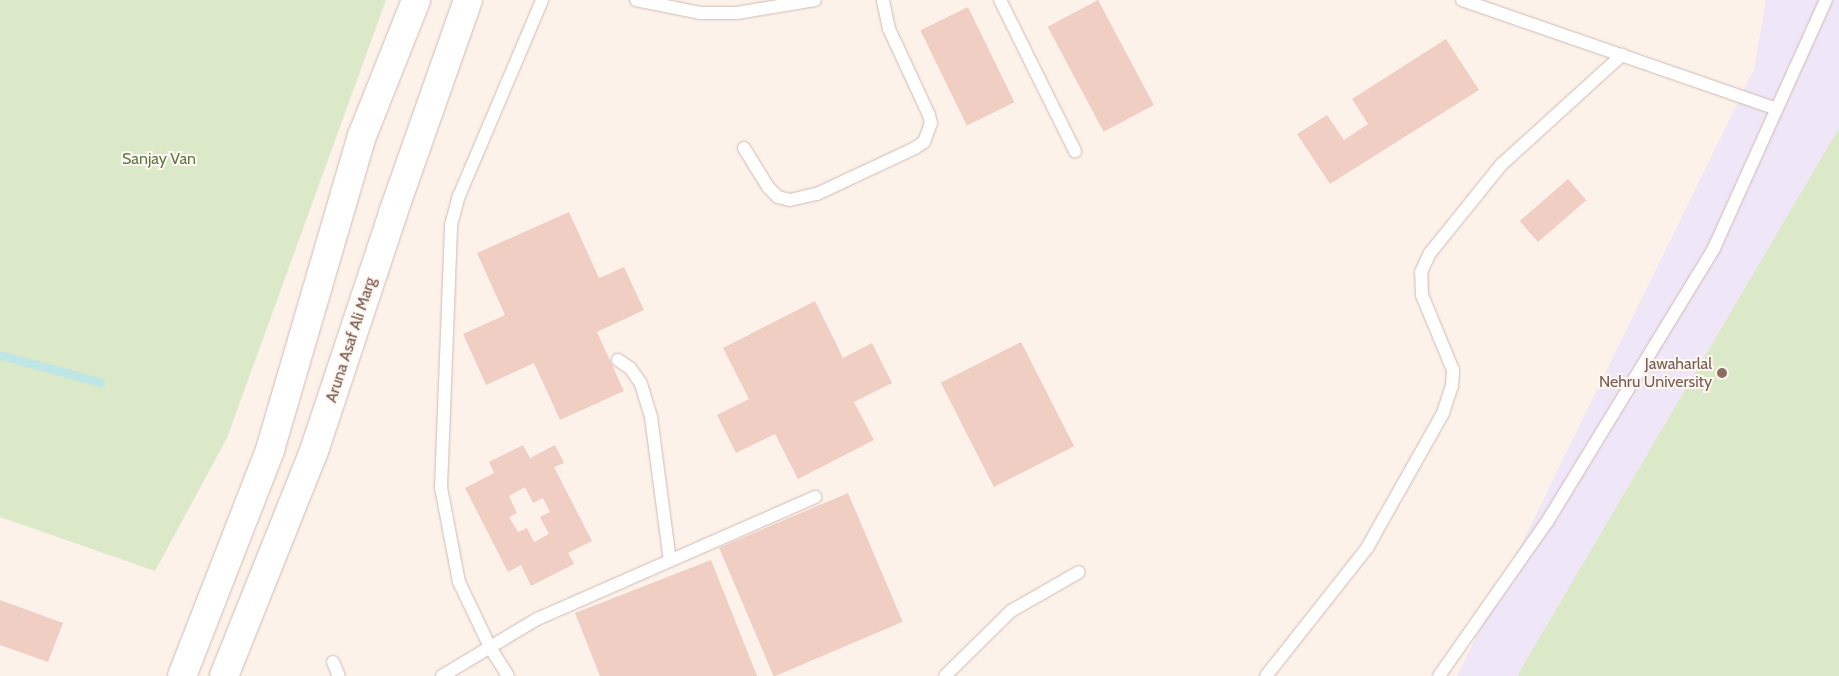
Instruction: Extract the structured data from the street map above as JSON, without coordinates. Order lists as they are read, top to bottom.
{
  "streets": {
    "main road": ["Aruna Asaf Ali Marg"]
  },
  "parks": ["Sanjay Van"],
  "places": ["Jawaharlal Nehru University"]
}
